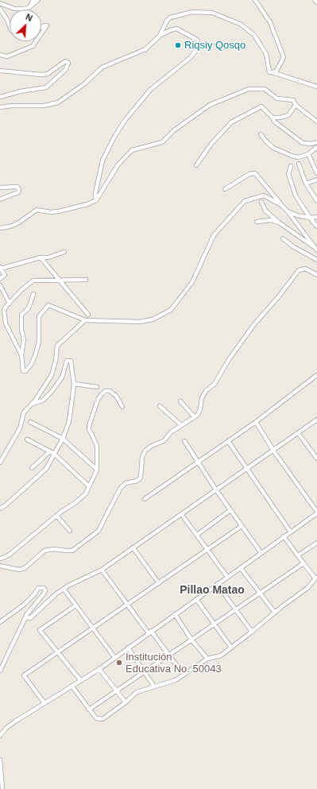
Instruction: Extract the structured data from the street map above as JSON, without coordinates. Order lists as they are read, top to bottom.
{
  "districts": ["Pillao Matao"],
  "places": ["Riqsiy Qosqo", "Institución Educativa No. 50043"],
  "north": "top right"
}
